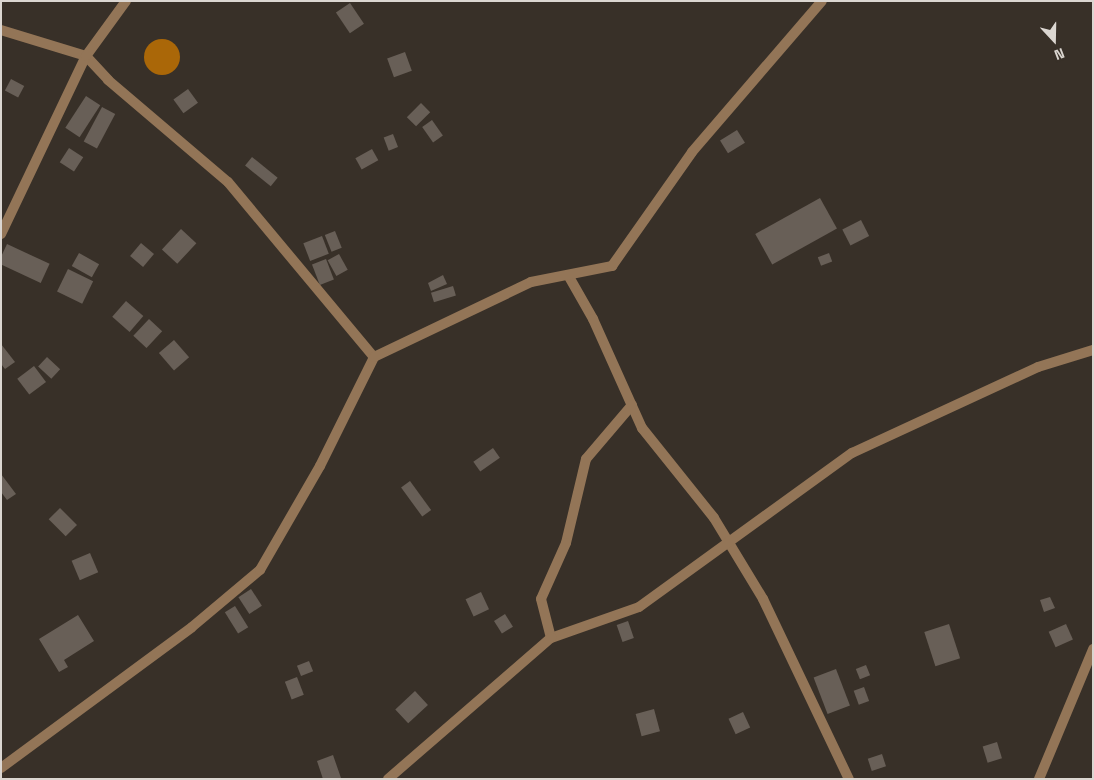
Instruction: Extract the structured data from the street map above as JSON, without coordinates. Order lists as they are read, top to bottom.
{
  "north": "bottom"
}
